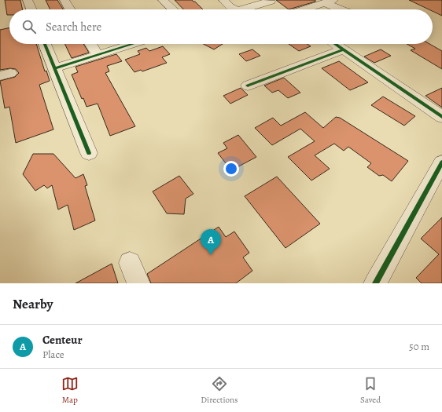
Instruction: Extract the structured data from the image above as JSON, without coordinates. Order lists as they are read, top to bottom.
{
  "page": {
    "search": "Search here",
    "pins": "A",
    "heading": "Nearby",
    "list": [
      {
        "mark": "A",
        "name": "Centeur",
        "note": "Place",
        "value": "50 m"
      }
    ],
    "nav": ["Map", "Directions", "Saved"]
  }
}
